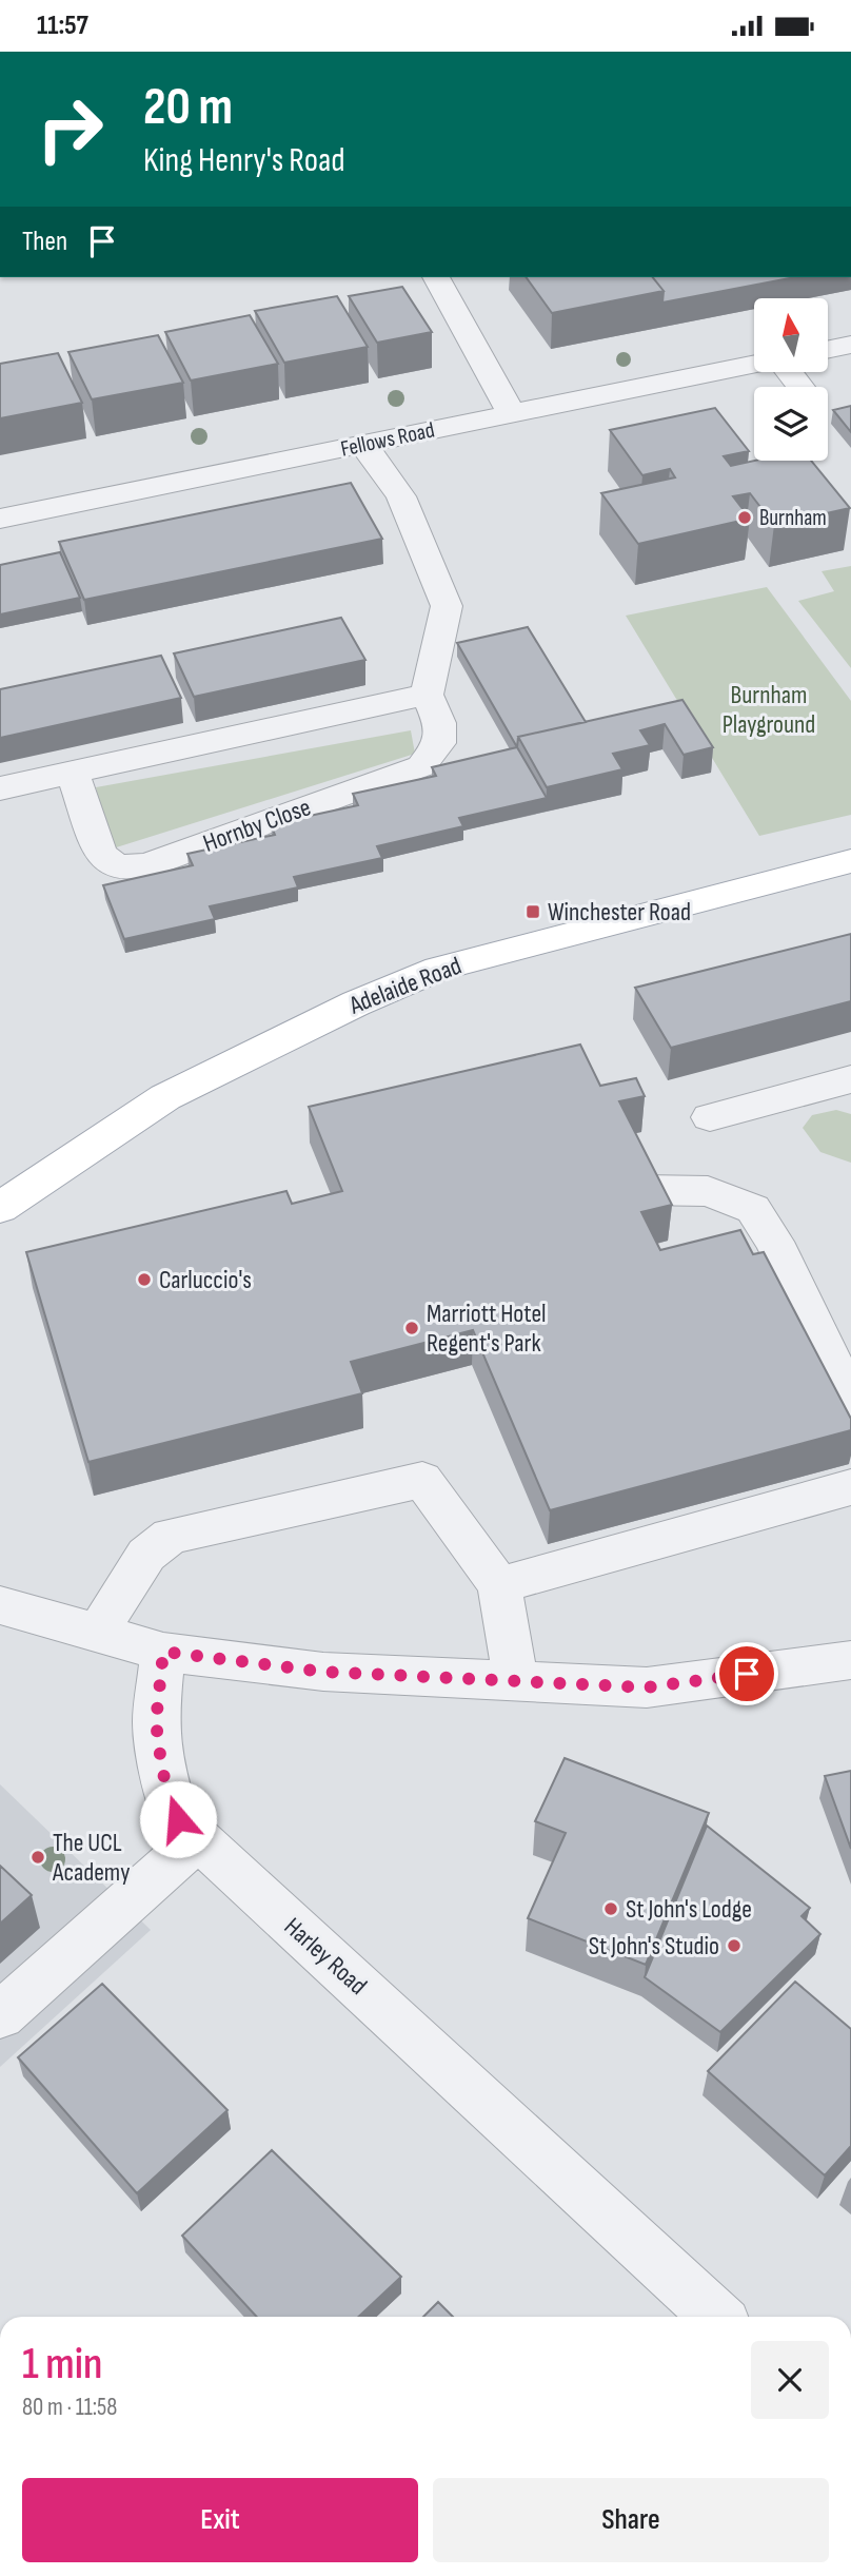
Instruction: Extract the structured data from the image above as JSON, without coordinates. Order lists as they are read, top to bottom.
{
  "streets": {
    "main road": ["Adelaide Road"],
    "street": ["Fellows Road", "Hornby Close", "Harley Road"]
  },
  "parks": ["Burnham Playground"],
  "places": {
    "other": [
      "Burnham",
      "Carluccio's",
      "Marriott Hotel Regent's Park",
      "The UCL Academy",
      "St John's Lodge",
      "St John's Studio"
    ],
    "transit": ["Winchester Road"]
  },
  "north": "top",
  "page": {
    "status": "11:57",
    "turn": ["20 m", "King Henry's Road"],
    "then": "Then",
    "heading": ["1 min", "80 m · 11:58"],
    "buttons": ["Exit", "Share"]
  }
}
